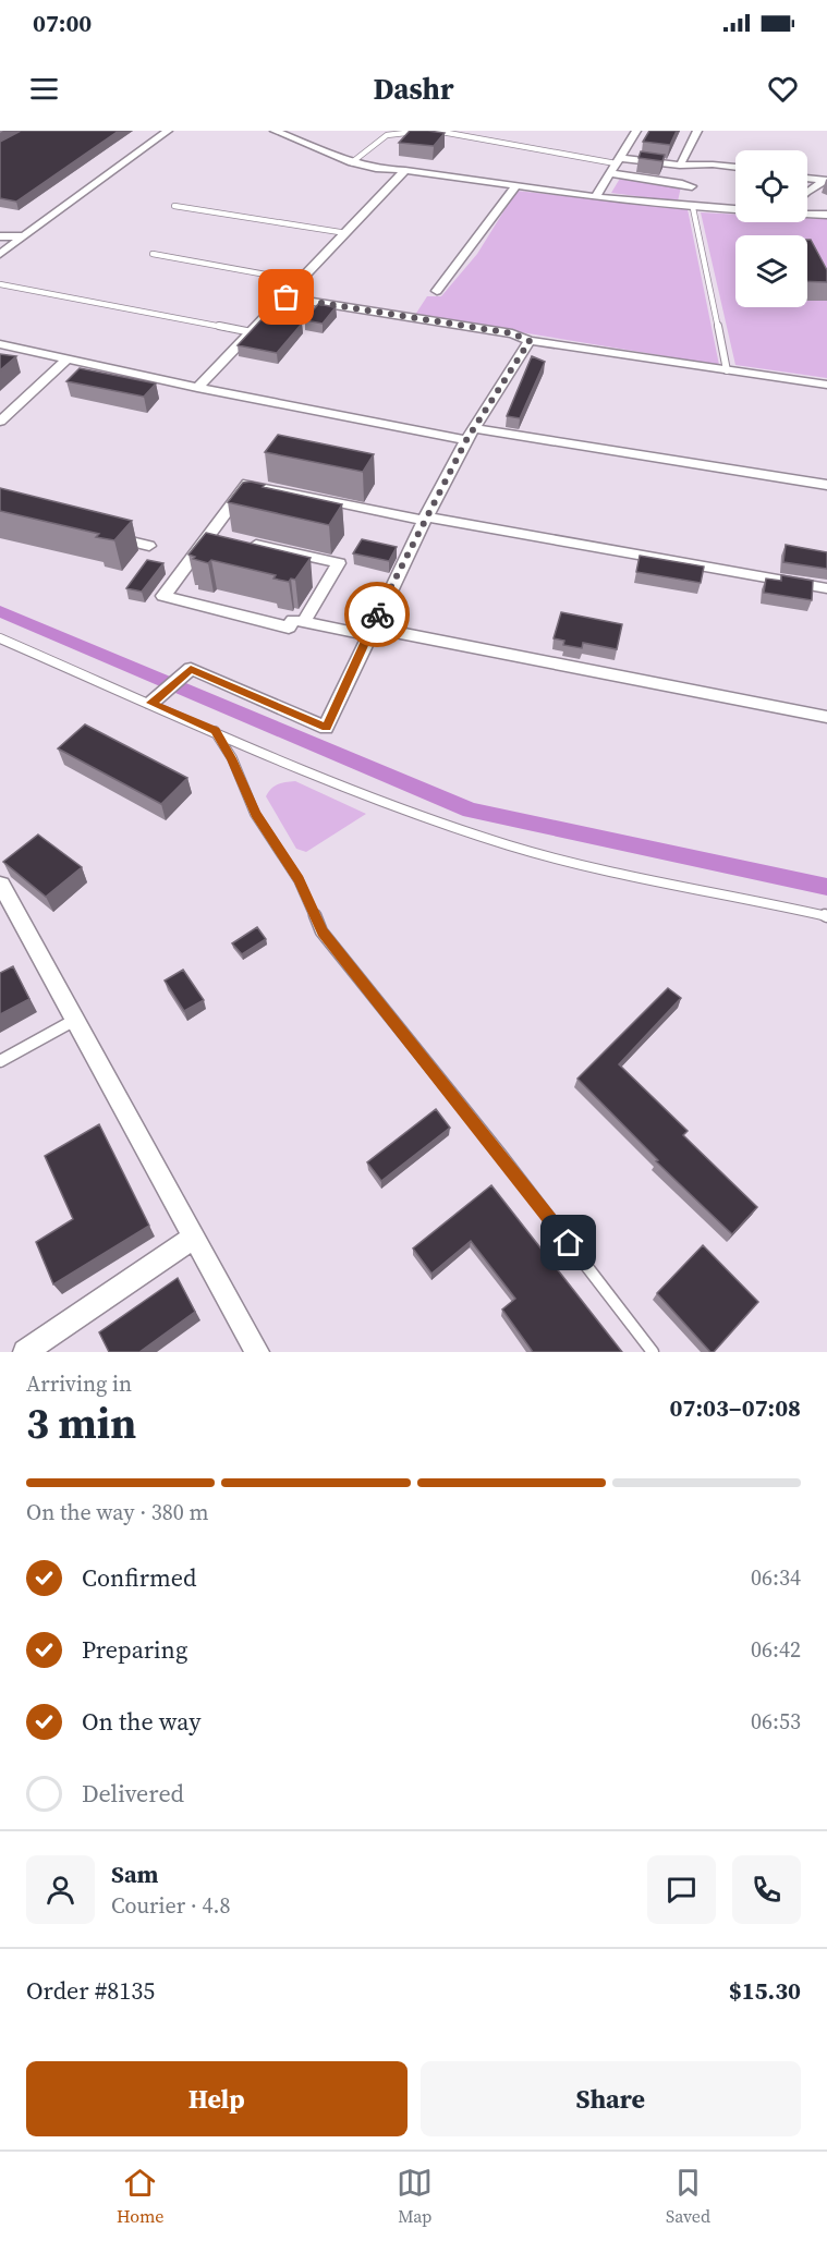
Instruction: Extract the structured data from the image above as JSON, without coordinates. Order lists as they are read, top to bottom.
{
  "page": {
    "status": "07:00",
    "header": "Dashr",
    "heading": ["3 min", "Arriving in", "07:03–07:08"],
    "panel": [
      "Sam",
      "Courier · 4.8",
      "Order #8135",
      "$15.30"
    ],
    "bar": "On the way · 380 m",
    "list": [
      ["Confirmed", "06:34"],
      ["Preparing", "06:42"],
      ["On the way", "06:53"],
      "Delivered"
    ],
    "buttons": ["Help", "Share"],
    "tabs": ["Home", "Map", "Saved"]
  }
}
